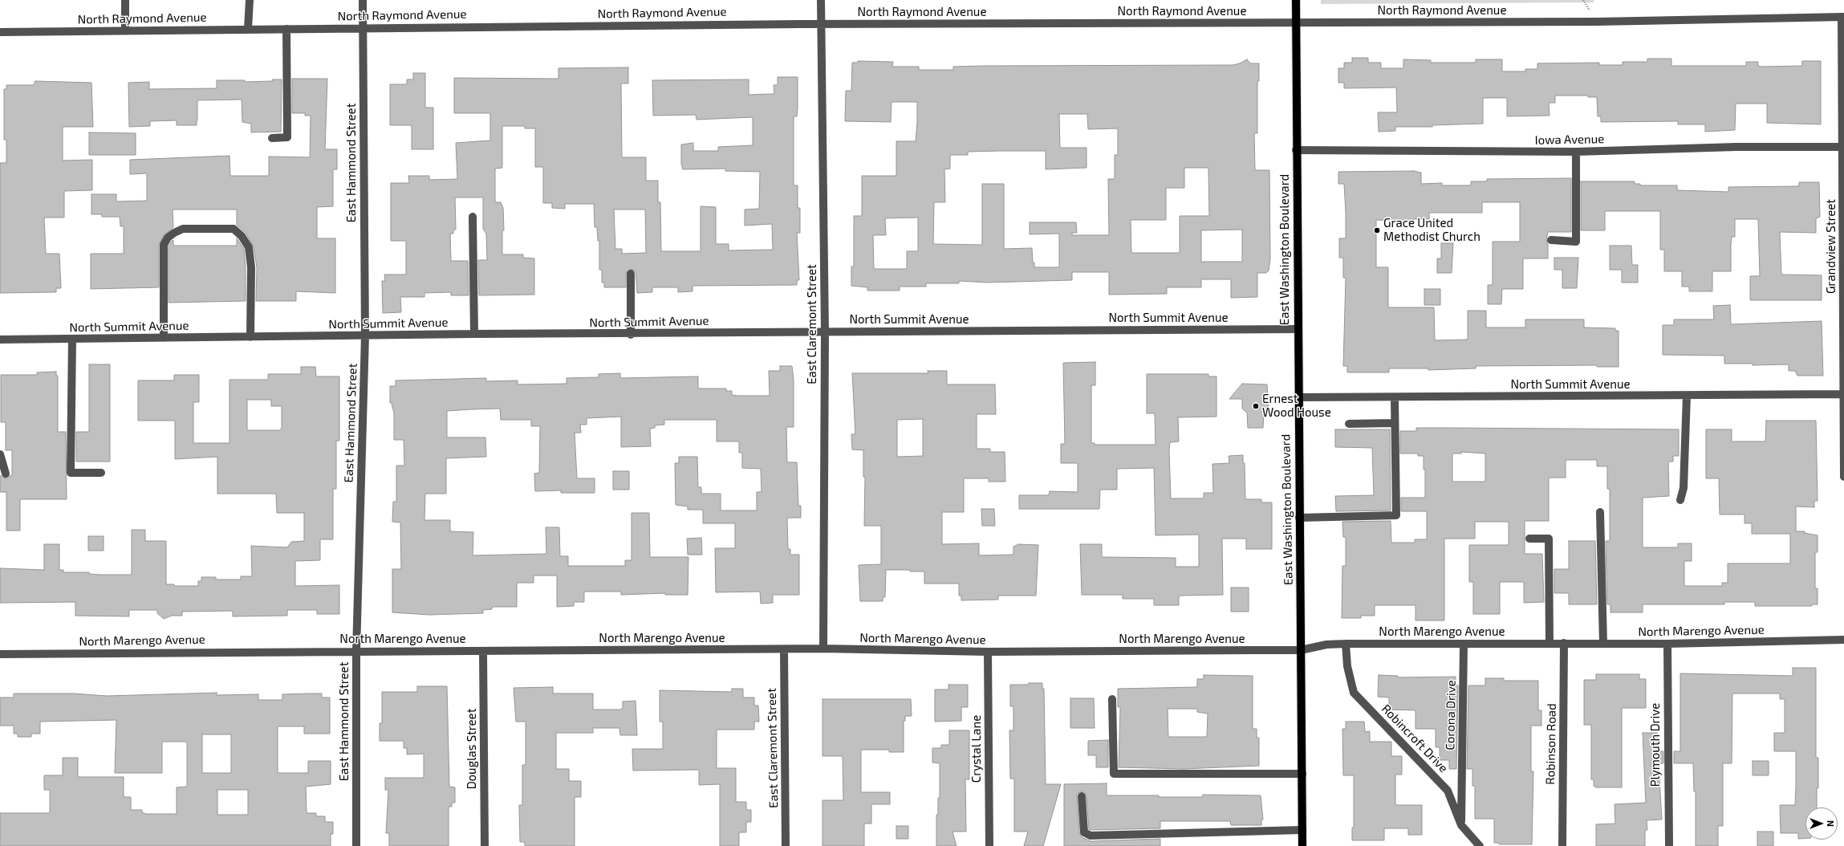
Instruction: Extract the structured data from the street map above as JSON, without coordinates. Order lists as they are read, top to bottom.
{
  "streets": {
    "main road": ["East Washington Boulevard"],
    "street": [
      "North Raymond Avenue",
      "Iowa Avenue",
      "East Hammond Street",
      "Grandview Street",
      "North Summit Avenue",
      "East Claremont Street",
      "North Marengo Avenue",
      "Corona Drive",
      "Robincroft Drive",
      "Robinson Road",
      "Plymouth Drive",
      "Douglas Street",
      "Crystal Lane"
    ]
  },
  "crossings": [
    ["North Raymond Avenue", "East Hammond Street"],
    ["North Raymond Avenue", "Grandview Street"],
    ["North Raymond Avenue", "East Washington Boulevard"],
    ["North Raymond Avenue", "East Claremont Street"],
    ["Iowa Avenue", "Grandview Street"],
    ["Iowa Avenue", "East Washington Boulevard"],
    ["East Hammond Street", "North Summit Avenue"],
    ["East Hammond Street", "North Marengo Avenue"],
    ["Grandview Street", "North Summit Avenue"],
    ["East Washington Boulevard", "North Summit Avenue"],
    ["East Washington Boulevard", "North Marengo Avenue"],
    ["North Summit Avenue", "East Claremont Street"],
    ["East Claremont Street", "North Marengo Avenue"],
    ["North Marengo Avenue", "Corona Drive"],
    ["North Marengo Avenue", "Robincroft Drive"],
    ["North Marengo Avenue", "Robinson Road"],
    ["North Marengo Avenue", "Plymouth Drive"],
    ["North Marengo Avenue", "Douglas Street"],
    ["North Marengo Avenue", "Crystal Lane"],
    ["Corona Drive", "Robincroft Drive"]
  ],
  "places": ["Grace United Methodist Church", "Ernest Wood House"],
  "north": "right"
}
